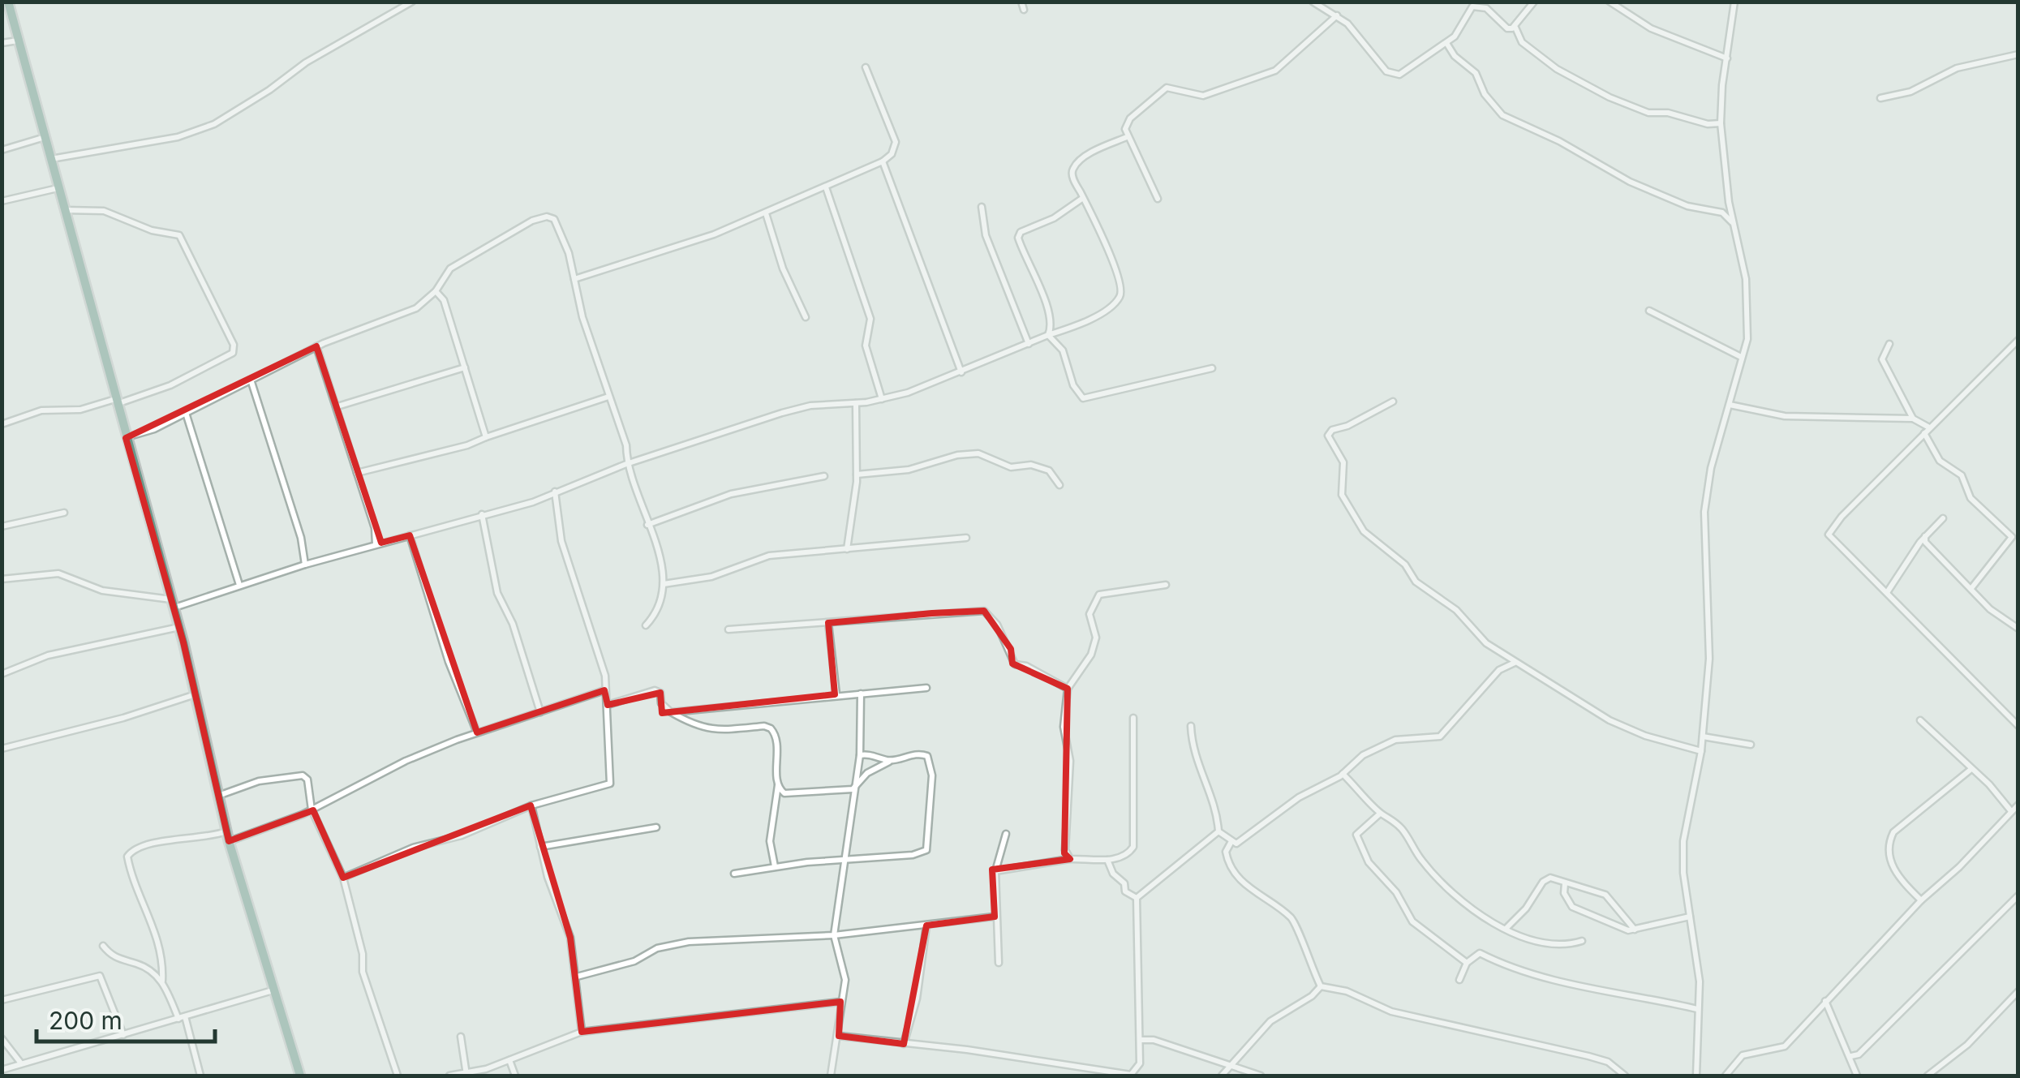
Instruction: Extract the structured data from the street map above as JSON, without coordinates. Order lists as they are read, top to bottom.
{
  "scale_bar": "200 m"
}
